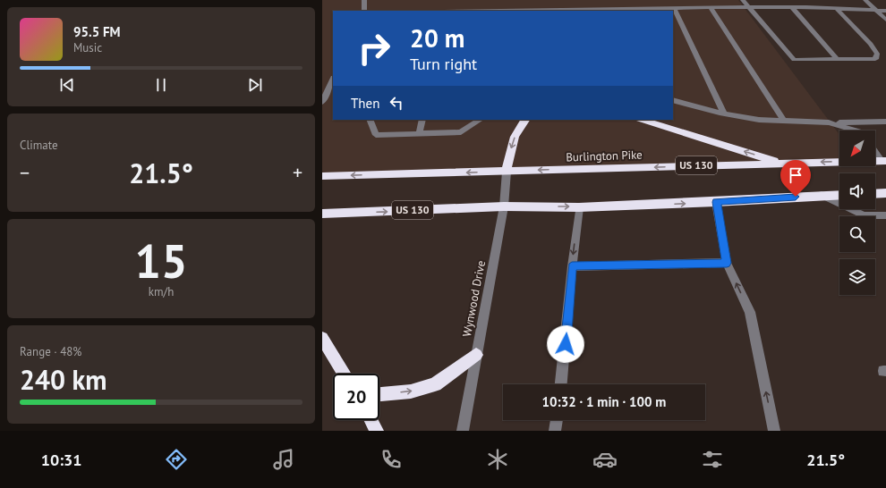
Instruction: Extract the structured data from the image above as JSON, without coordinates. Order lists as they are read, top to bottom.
{
  "streets": {
    "highway": ["Burlington Pike", "US 130"],
    "street": ["Wynwood Drive"]
  },
  "crossings": [
    ["Burlington Pike", "Wynwood Drive"],
    ["US 130", "Wynwood Drive"]
  ],
  "north": "bottom left",
  "page": {
    "turn": ["20 m", "Turn right"],
    "song": ["95.5 FM", "Music"],
    "then": "Then",
    "tile": [
      "Climate",
      ["15", "km/h"],
      ["Range · 48%", "240 km"]
    ],
    "heat": ["−", "21.5°", "+"],
    "limit": "20",
    "trip": "10:32 · 1 min · 100 m",
    "tabs": ["10:31", "21.5°"]
  }
}
